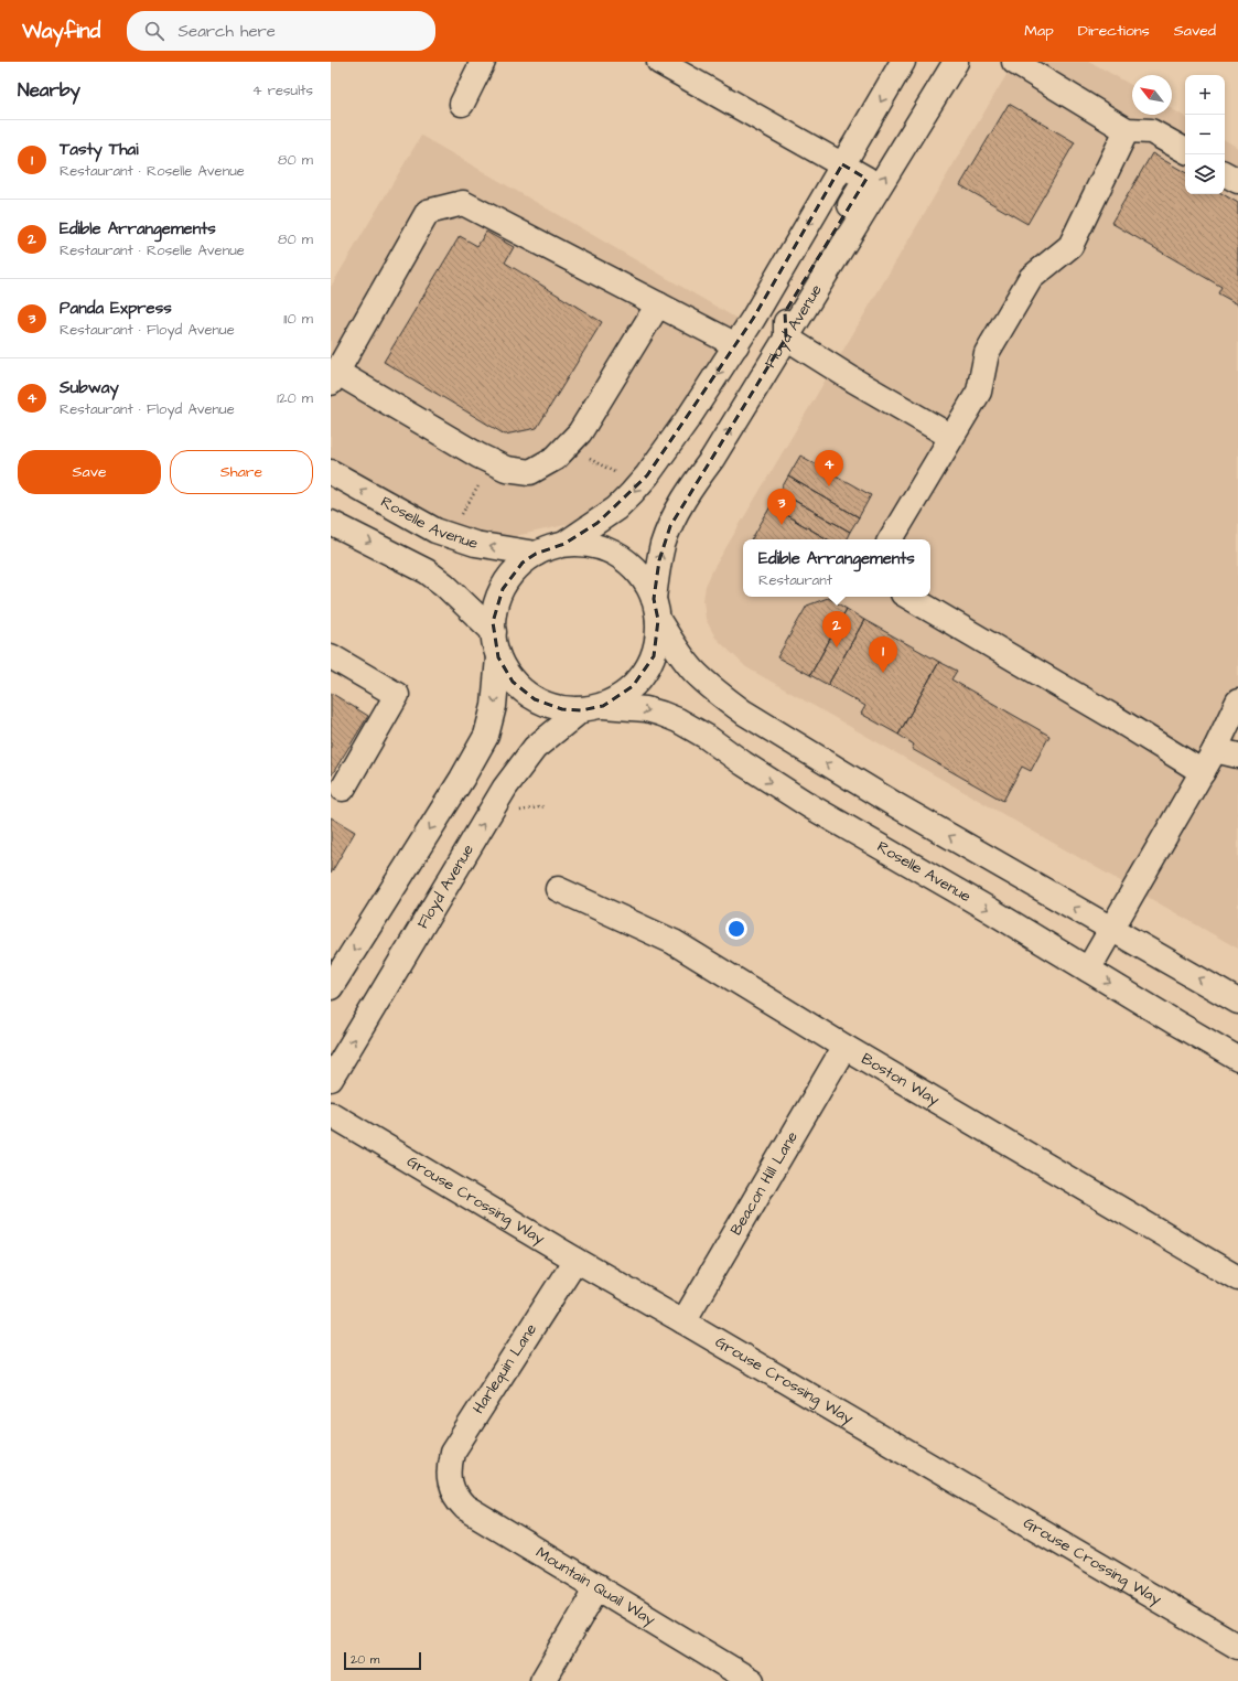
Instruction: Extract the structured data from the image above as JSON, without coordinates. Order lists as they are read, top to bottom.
{
  "streets": {
    "street": [
      "Floyd Avenue",
      "Roselle Avenue",
      "Boston Way",
      "Beacon Hill Lane",
      "Grouse Crossing Way",
      "Harlequin Lane",
      "Mountain Quail Way"
    ]
  },
  "crossings": [
    ["Floyd Avenue", "Roselle Avenue"],
    ["Boston Way", "Beacon Hill Lane"],
    ["Beacon Hill Lane", "Grouse Crossing Way"],
    ["Grouse Crossing Way", "Harlequin Lane"],
    ["Harlequin Lane", "Mountain Quail Way"]
  ],
  "scale_bar": "20 m",
  "north": "top left",
  "page": {
    "header": "Wayfind",
    "search": "Search here",
    "nav": ["Map", "Directions", "Saved"],
    "heading": ["Nearby", "4 results"],
    "map_buttons": ["+", "−"],
    "list": [
      {
        "mark": "1",
        "name": "Tasty Thai",
        "note": "Restaurant · Roselle Avenue",
        "value": "80 m"
      },
      {
        "mark": "2",
        "name": "Edible Arrangements",
        "note": "Restaurant · Roselle Avenue",
        "value": "80 m"
      },
      {
        "mark": "3",
        "name": "Panda Express",
        "note": "Restaurant · Floyd Avenue",
        "value": "110 m"
      },
      {
        "mark": "4",
        "name": "Subway",
        "note": "Restaurant · Floyd Avenue",
        "value": "120 m"
      }
    ],
    "buttons": ["Save", "Share"],
    "pins": [
      "4",
      "3",
      "2",
      "1"
    ],
    "popup": ["Edible Arrangements", "Restaurant"],
    "scale": "20 m"
  }
}
